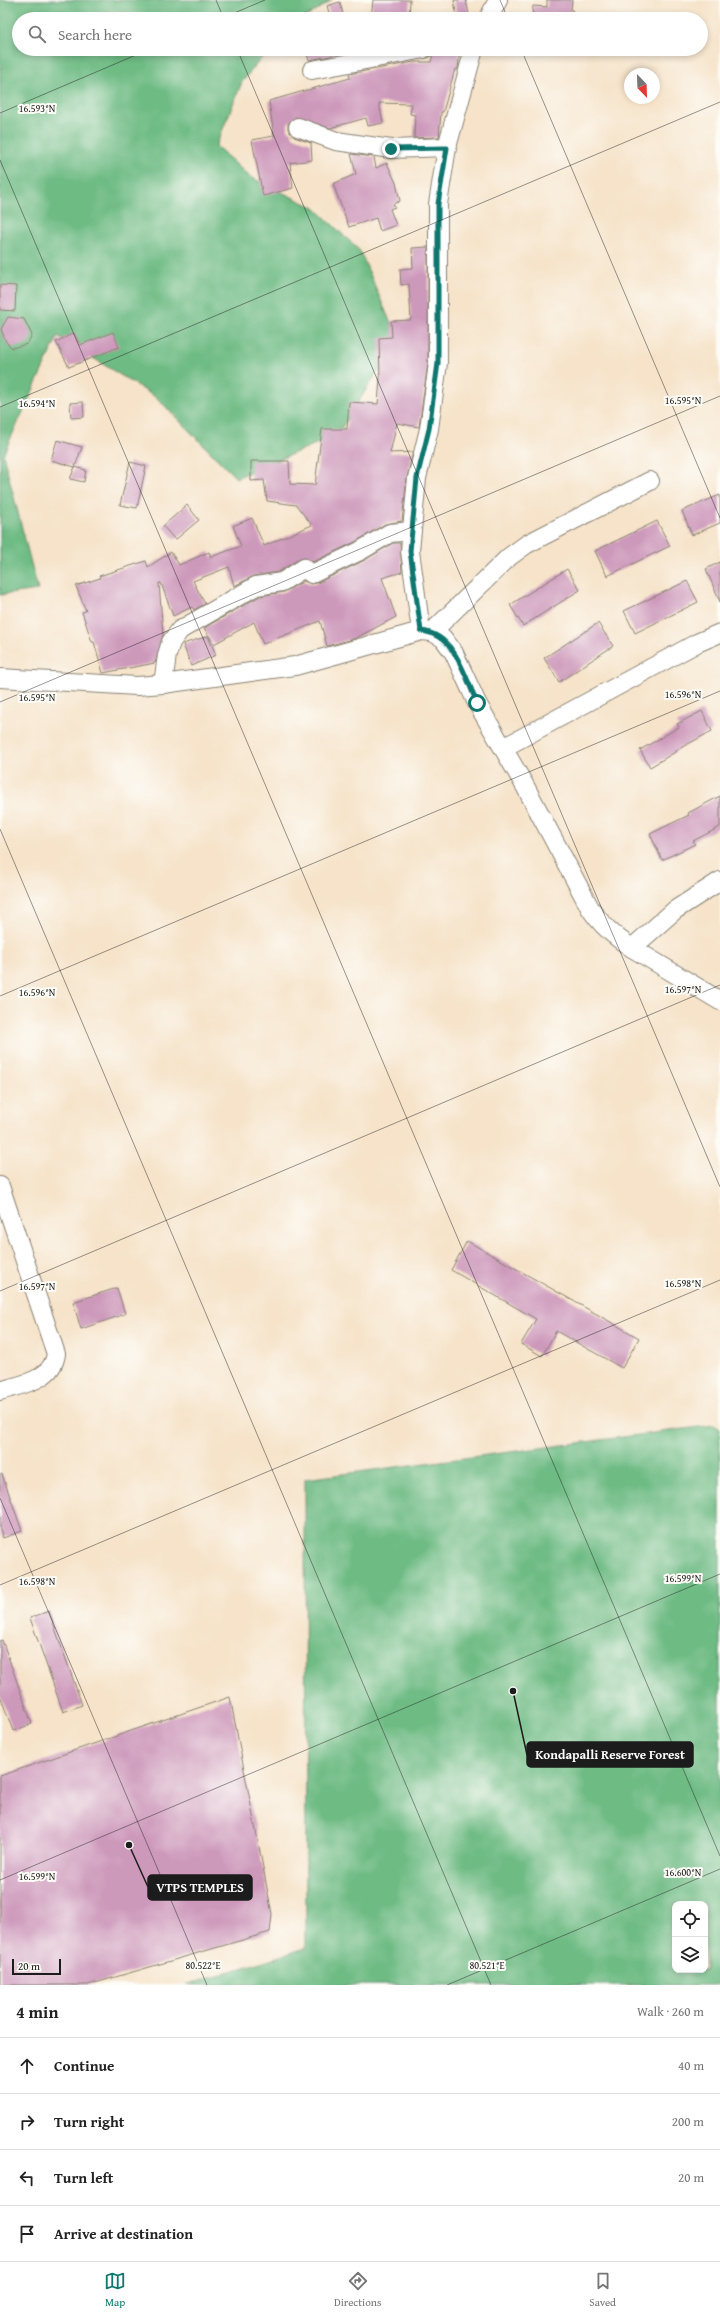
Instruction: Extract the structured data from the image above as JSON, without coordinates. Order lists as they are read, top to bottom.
{
  "places": ["Kondapalli Reserve Forest", "VTPS TEMPLES"],
  "scale_bar": "20 m",
  "north": "bottom right",
  "page": {
    "search": "Search here",
    "scale": "20 m",
    "heading": ["4 min", "Walk · 260 m"],
    "list": [
      ["Continue", "40 m"],
      ["Turn right", "200 m"],
      ["Turn left", "20 m"],
      "Arrive at destination"
    ],
    "nav": ["Map", "Directions", "Saved"]
  },
  "coordinates": [
    "16.593°N",
    "16.595°N",
    "16.594°N",
    "16.596°N",
    "16.597°N",
    "16.598°N",
    "16.599°N",
    "16.600°N",
    "80.522°E",
    "80.521°E"
  ]
}
